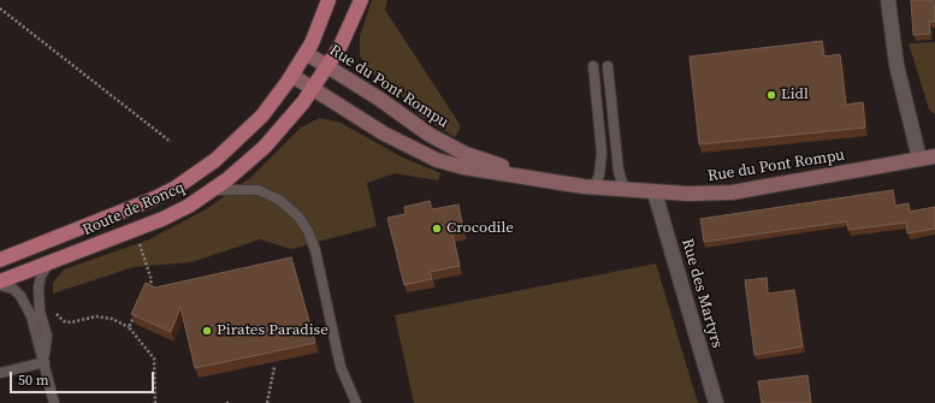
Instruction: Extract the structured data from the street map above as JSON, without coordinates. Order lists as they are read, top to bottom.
{
  "streets": {
    "main road": ["Route de Roncq"],
    "street": ["Rue du Pont Rompu", "Rue des Martyrs"]
  },
  "crossings": [
    ["Rue du Pont Rompu", "Route de Roncq"],
    ["Rue du Pont Rompu", "Rue des Martyrs"]
  ],
  "places": ["Lidl", "Crocodile", "Pirates Paradise"],
  "scale_bar": "50 m"
}
